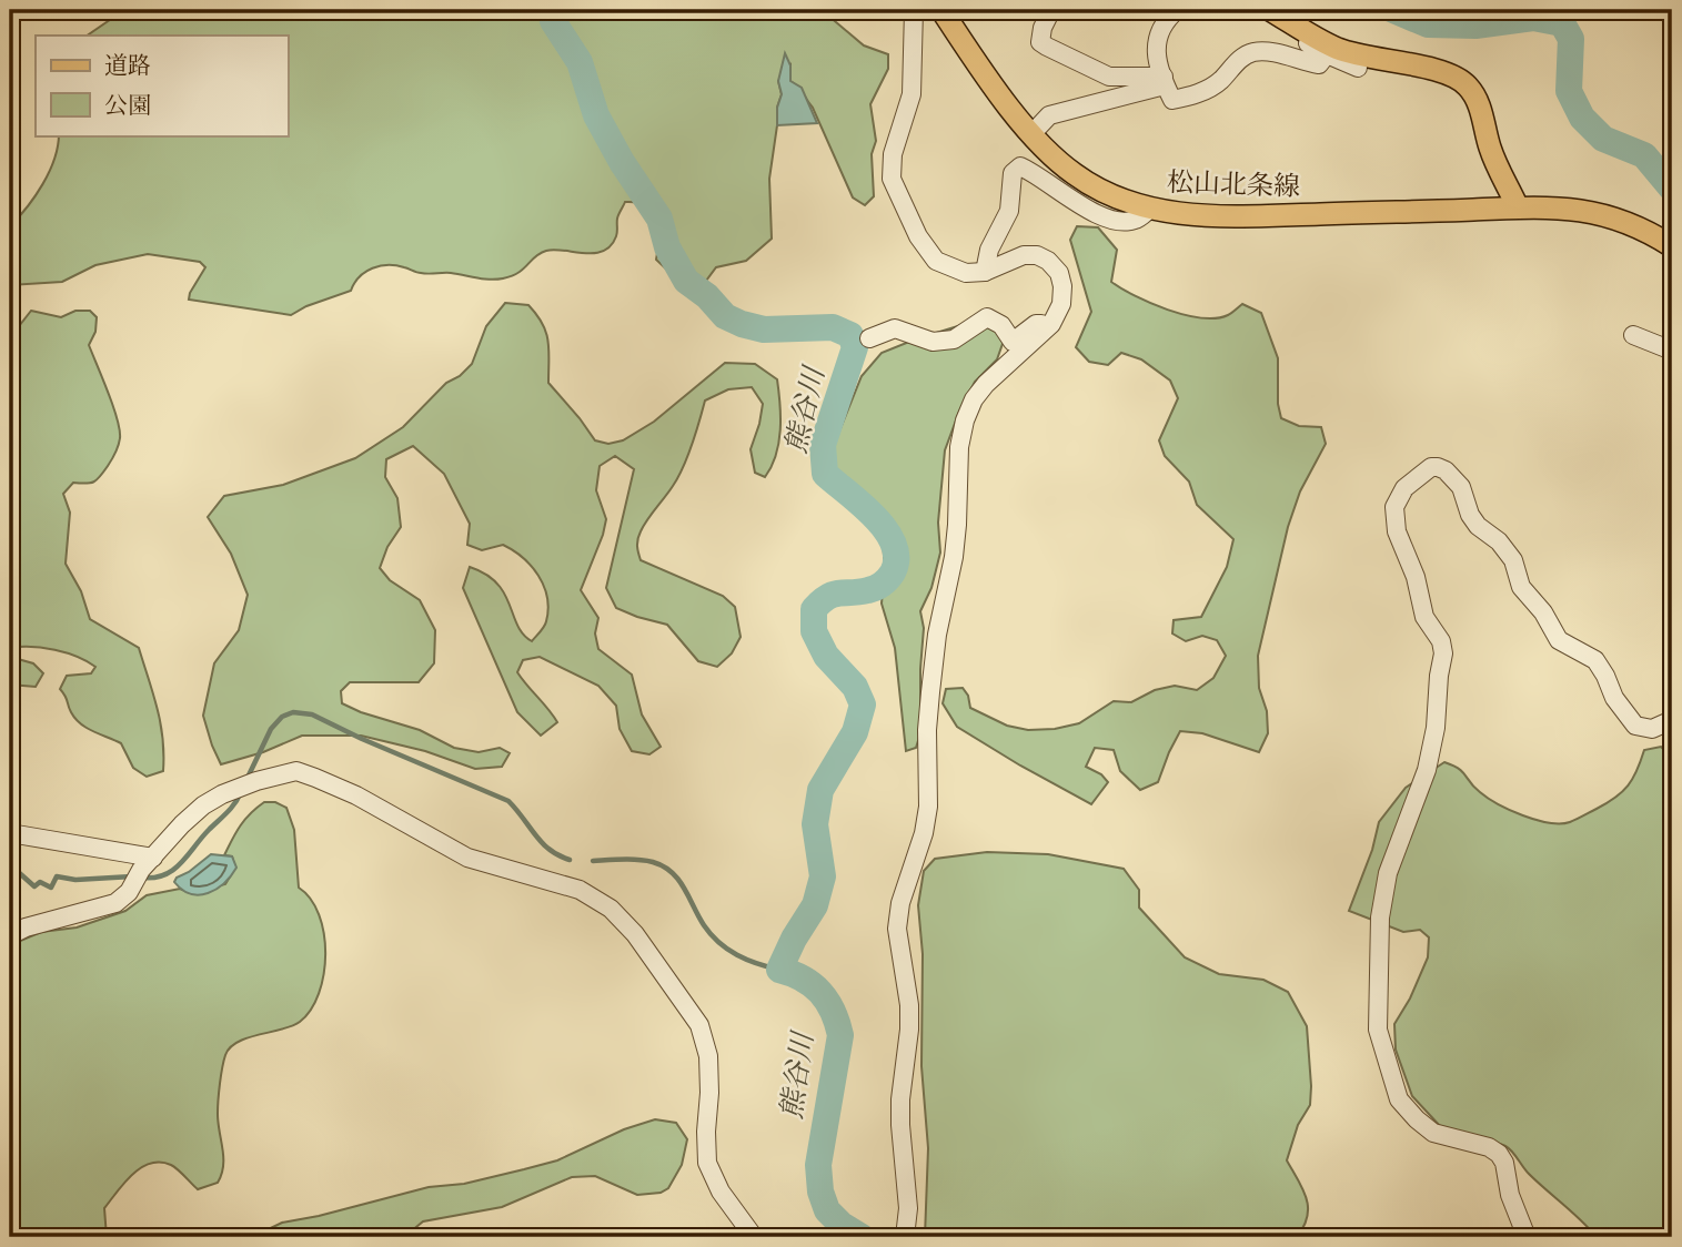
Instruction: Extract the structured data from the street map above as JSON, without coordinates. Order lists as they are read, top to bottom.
{
  "streets": {
    "main road": ["松山北条線"]
  },
  "water": ["熊谷川"],
  "legend": ["道路", "公園"]
}
